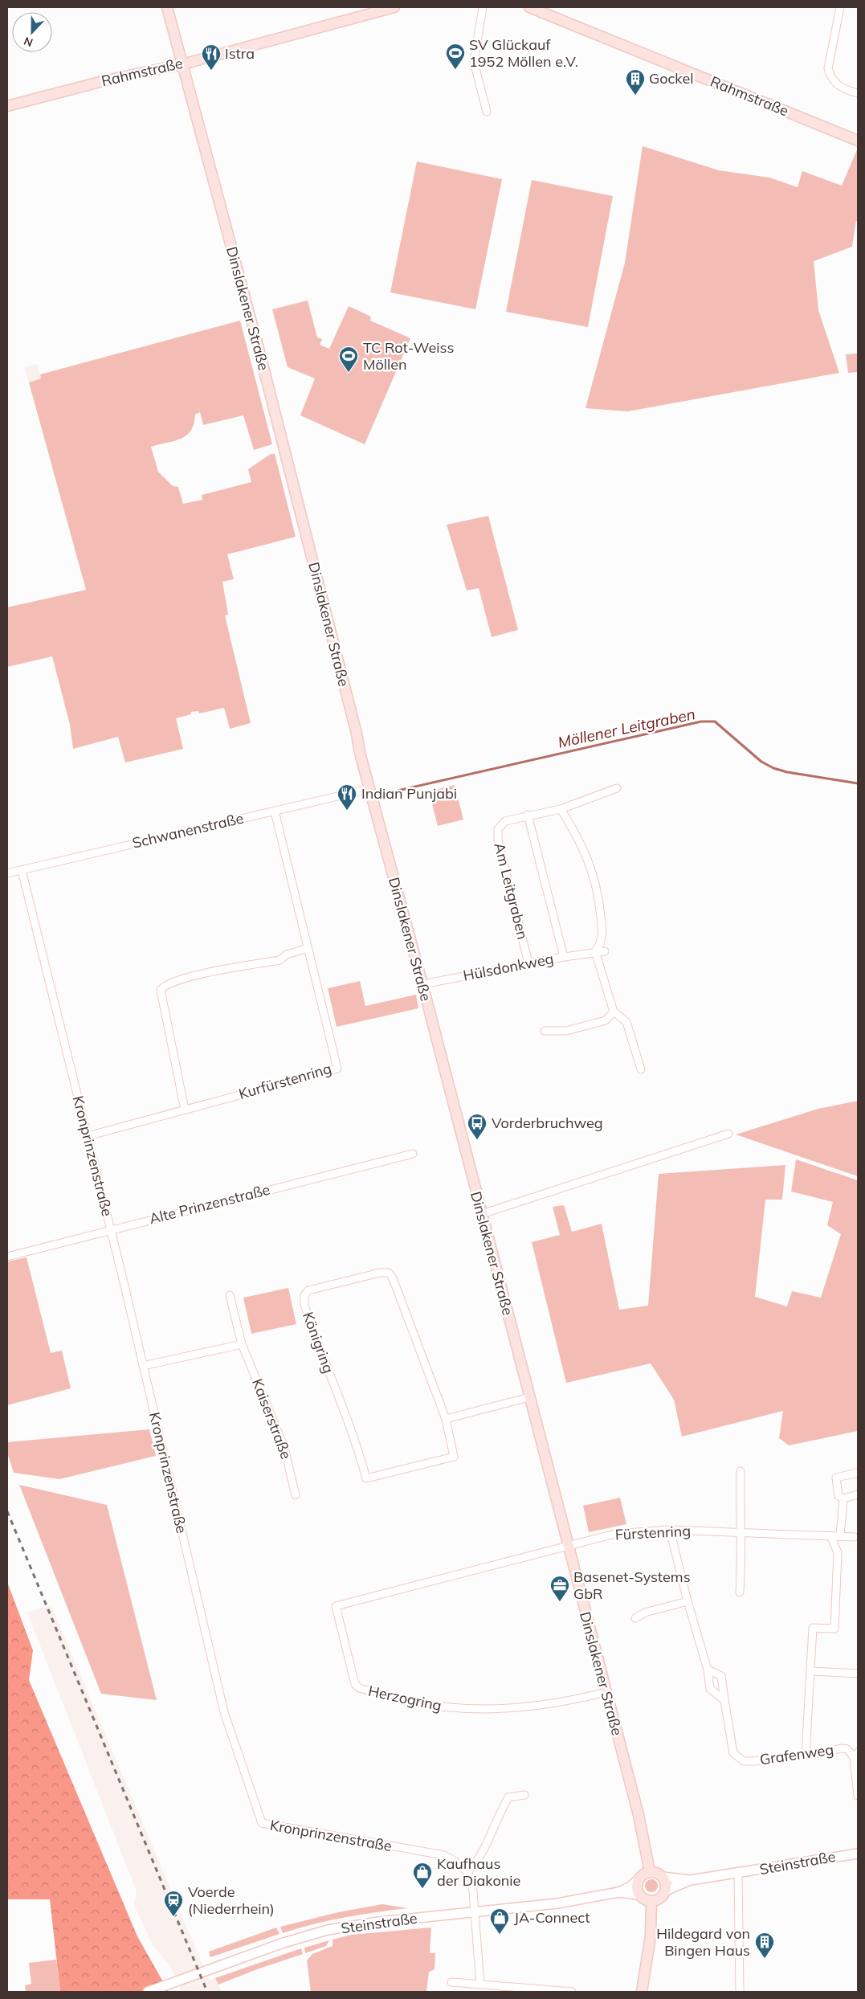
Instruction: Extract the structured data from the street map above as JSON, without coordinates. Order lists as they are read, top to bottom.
{
  "streets": {
    "main road": ["Rahmstraße", "Dinslakener Straße"],
    "street": [
      "Schwanenstraße",
      "Am Leitgraben",
      "Hülsdonkweg",
      "Kurfürstenring",
      "Kronprinzenstraße",
      "Alte Prinzenstraße",
      "Königring",
      "Kaiserstraße",
      "Fürstenring",
      "Herzogring",
      "Grafenweg",
      "Steinstraße"
    ]
  },
  "crossings": [
    ["Rahmstraße", "Dinslakener Straße"],
    ["Dinslakener Straße", "Schwanenstraße"],
    ["Dinslakener Straße", "Hülsdonkweg"],
    ["Dinslakener Straße", "Fürstenring"],
    ["Dinslakener Straße", "Herzogring"],
    ["Dinslakener Straße", "Steinstraße"],
    ["Schwanenstraße", "Kurfürstenring"],
    ["Schwanenstraße", "Kronprinzenstraße"],
    ["Am Leitgraben", "Hülsdonkweg"],
    ["Kurfürstenring", "Kronprinzenstraße"],
    ["Kronprinzenstraße", "Alte Prinzenstraße"],
    ["Fürstenring", "Herzogring"]
  ],
  "water": ["Möllener Leitgraben"],
  "places": {
    "sports": ["SV Glückauf 1952 Möllen e.V.", "TC Rot-Weiss Möllen"],
    "restaurant": ["Istra", "Indian Punjabi"],
    "building": ["Gockel", "Hildegard von Bingen Haus"],
    "bus stop": ["Vorderbruchweg"],
    "office": ["Basenet-Systems GbR"],
    "shop": ["Kaufhaus der Diakonie", "JA-Connect"],
    "station": ["Voerde (Niederrhein)"]
  },
  "north": "bottom"
}
